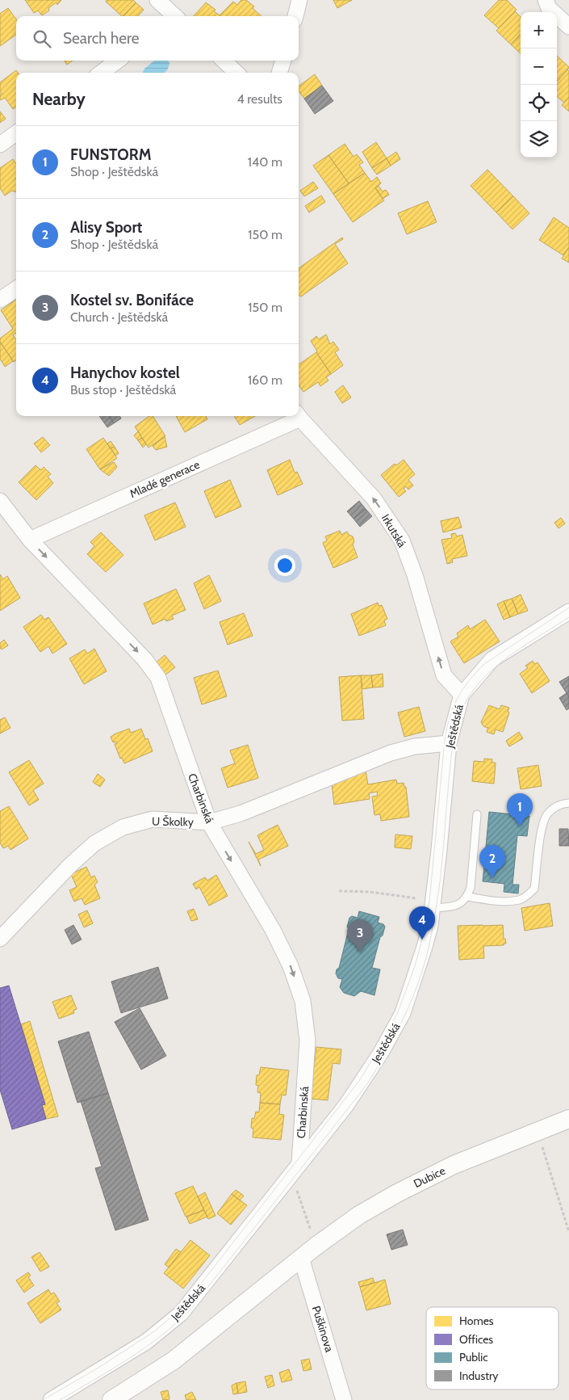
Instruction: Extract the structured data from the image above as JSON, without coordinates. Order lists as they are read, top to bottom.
{
  "streets": {
    "street": [
      "Mladé generace",
      "Irkutská",
      "Ještědská",
      "Charbinská",
      "U Školky",
      "Dubice",
      "Puškinova"
    ]
  },
  "crossings": [
    ["Mladé generace", "Charbinská"],
    ["Irkutská", "Ještědská"],
    ["Ještědská", "Charbinská"],
    ["Ještědská", "U Školky"],
    ["Charbinská", "U Školky"],
    ["Dubice", "Puškinova"]
  ],
  "one_way": ["Irkutská", "Charbinská"],
  "legend": [
    "Homes",
    "Offices",
    "Public",
    "Industry"
  ],
  "page": {
    "map_buttons": ["+", "−"],
    "search": "Search here",
    "heading": ["Nearby", "4 results"],
    "list": [
      {
        "mark": "1",
        "name": "FUNSTORM",
        "note": "Shop · Ještědská",
        "value": "140 m"
      },
      {
        "mark": "2",
        "name": "Alisy Sport",
        "note": "Shop · Ještědská",
        "value": "150 m"
      },
      {
        "mark": "3",
        "name": "Kostel sv. Bonifáce",
        "note": "Church · Ještědská",
        "value": "150 m"
      },
      {
        "mark": "4",
        "name": "Hanychov kostel",
        "note": "Bus stop · Ještědská",
        "value": "160 m"
      }
    ],
    "pins": [
      "1",
      "2",
      "4",
      "3"
    ]
  }
}
